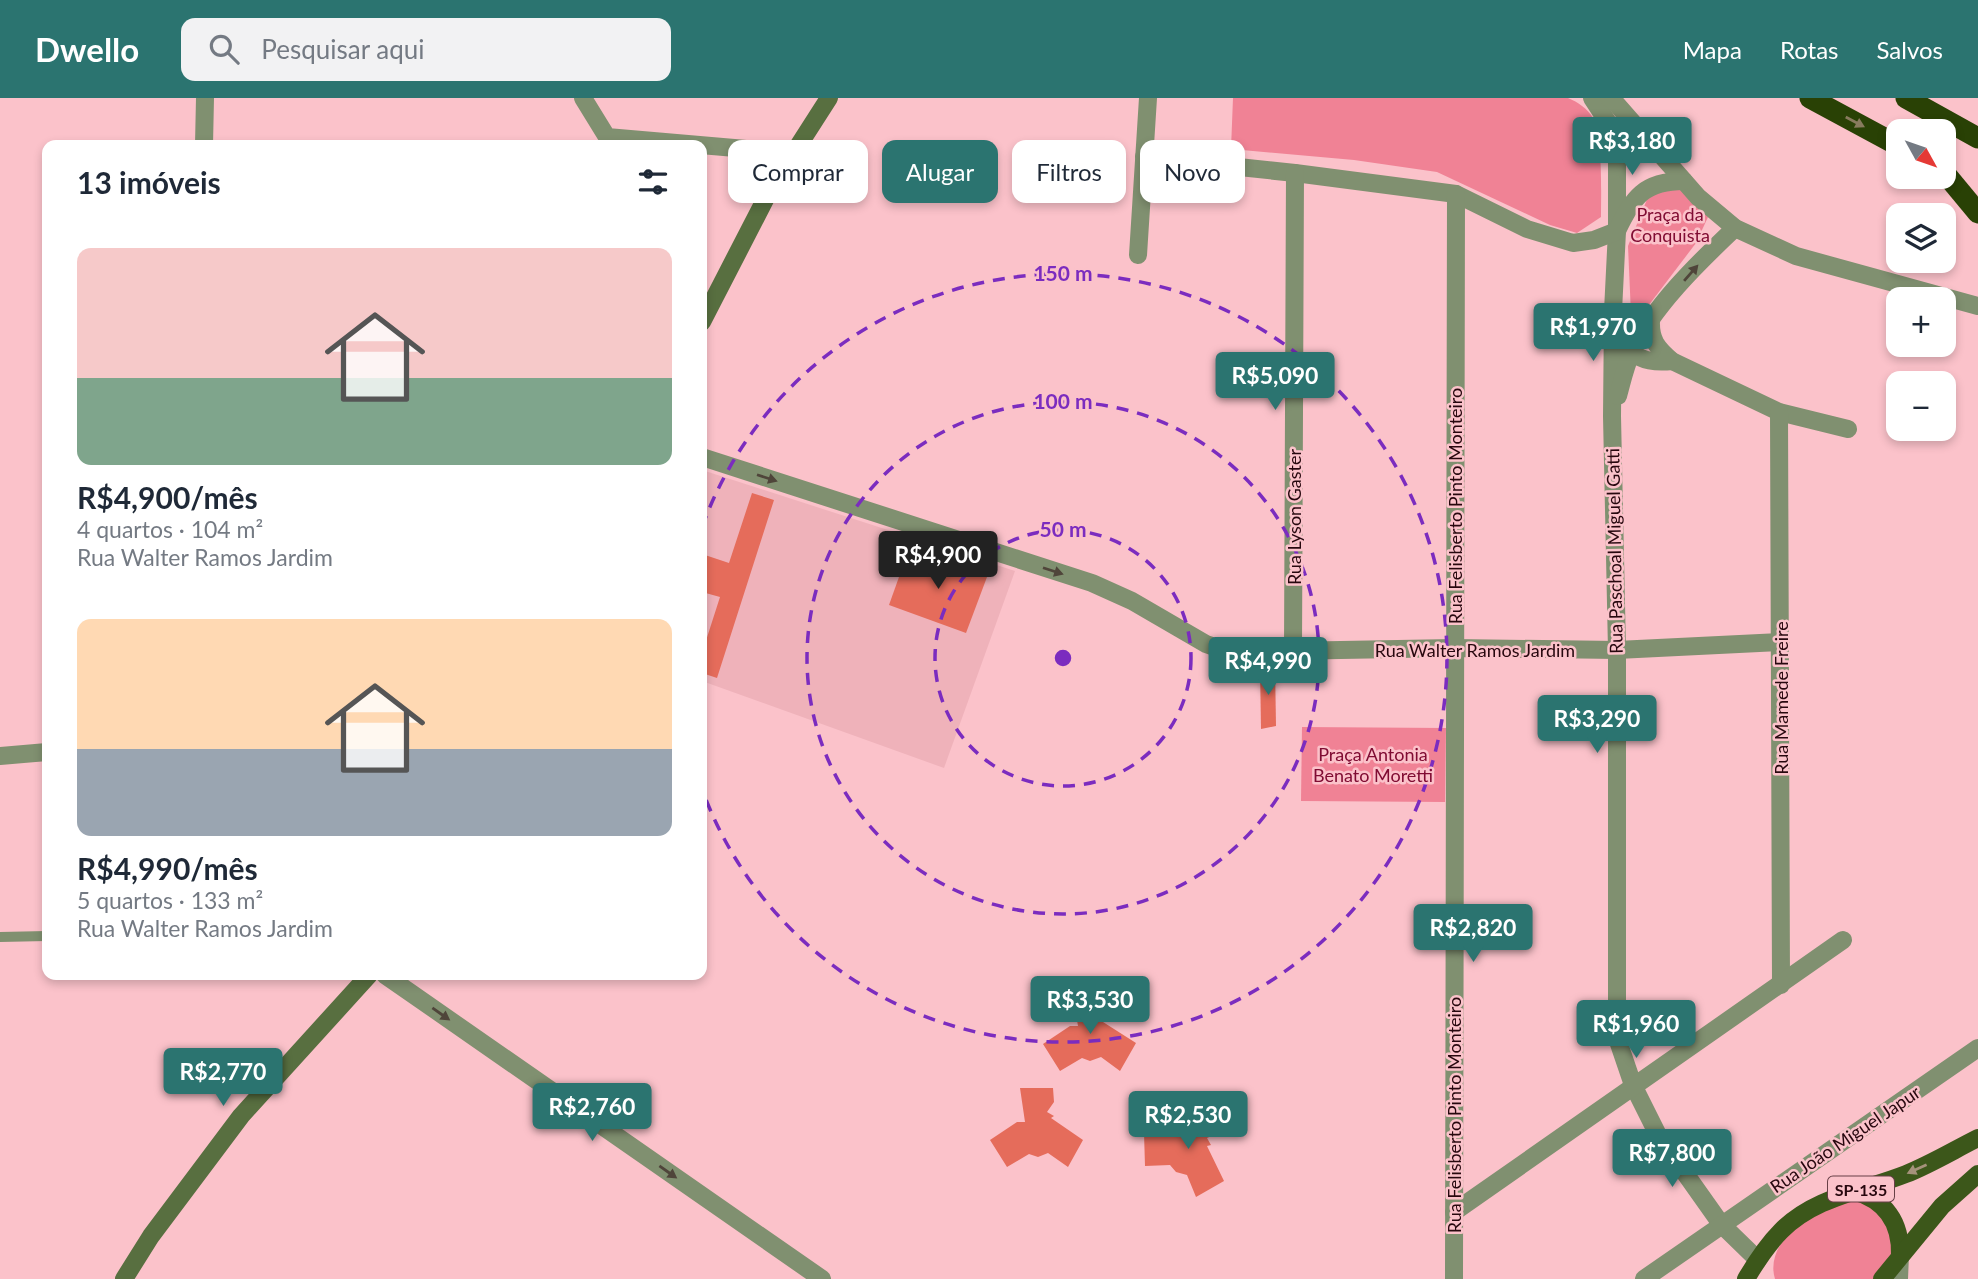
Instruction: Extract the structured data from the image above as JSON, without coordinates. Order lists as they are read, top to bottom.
{
  "streets": {
    "main road": ["SP-135"],
    "street": [
      "Rua Felisberto Pinto Monteiro",
      "Rua Lyson Gaster",
      "Rua Paschoal Miguel Gatti",
      "Rua Walter Ramos Jardim",
      "Rua Mamede Freire",
      "Rua João Miguel Japur"
    ]
  },
  "crossings": [
    ["Rua Felisberto Pinto Monteiro", "Rua Walter Ramos Jardim"],
    ["Rua Lyson Gaster", "Rua Walter Ramos Jardim"],
    ["Rua Paschoal Miguel Gatti", "Rua Walter Ramos Jardim"],
    ["Rua Paschoal Miguel Gatti", "Rua João Miguel Japur"],
    ["Rua Paschoal Miguel Gatti", "SP-135"],
    ["Rua Walter Ramos Jardim", "Rua Mamede Freire"]
  ],
  "one_way": ["Rua Walter Ramos Jardim"],
  "parks": ["Praça da Conquista", "Praça Antonia Benato Moretti"],
  "north": "bottom right",
  "page": {
    "header": "Dwello",
    "search": "Pesquisar aqui",
    "nav": ["Mapa", "Rotas", "Salvos"],
    "price": [
      "R$3,180",
      "R$1,970",
      "R$5,090",
      "R$4,900",
      "R$4,990",
      "R$3,290",
      "R$2,820",
      "R$3,530",
      "R$1,960",
      "R$2,770",
      "R$2,760",
      "R$2,530",
      "R$7,800"
    ],
    "map_buttons": ["+", "−"],
    "chip": [
      "Comprar",
      "Alugar",
      "Filtros",
      "Novo"
    ],
    "heading": "13 imóveis",
    "list": [
      {
        "name": "R$4,900/mês",
        "note": "4 quartos · 104 m² · Rua Walter Ramos Jardim"
      },
      {
        "name": "R$4,990/mês",
        "note": "5 quartos · 133 m² · Rua Walter Ramos Jardim"
      }
    ]
  },
  "rings": ["150 m", "100 m", "50 m"]
}
